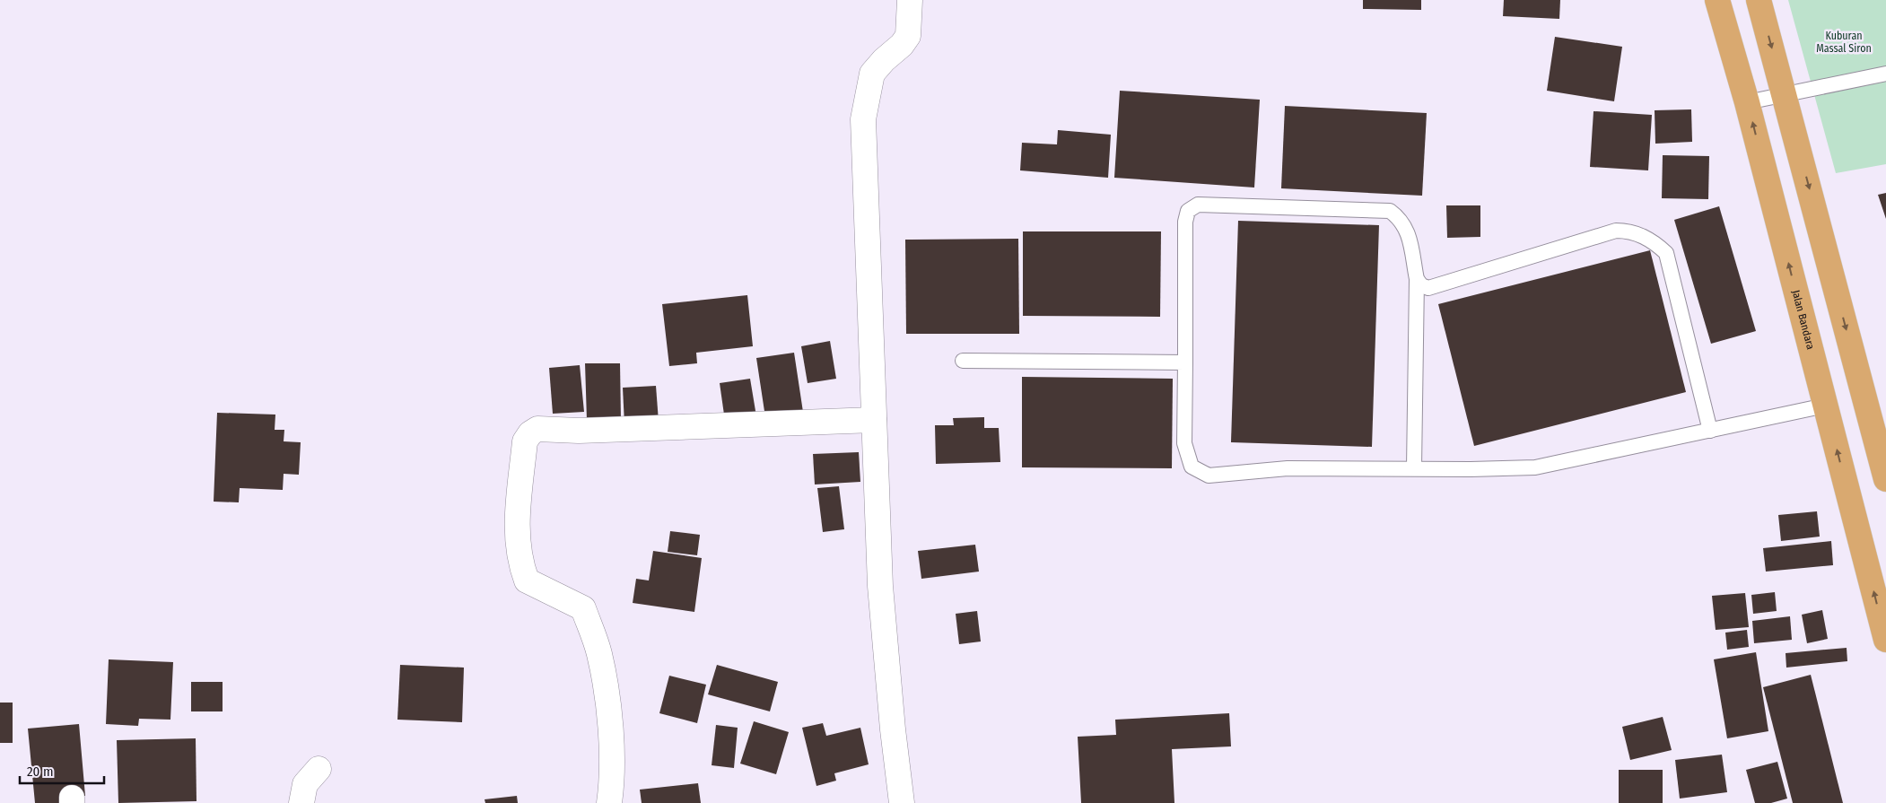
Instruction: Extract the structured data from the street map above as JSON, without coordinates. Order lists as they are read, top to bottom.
{
  "streets": {
    "highway": ["Jalan Bandara"]
  },
  "parks": ["Kuburan Massal Siron"],
  "scale_bar": "20 m"
}
